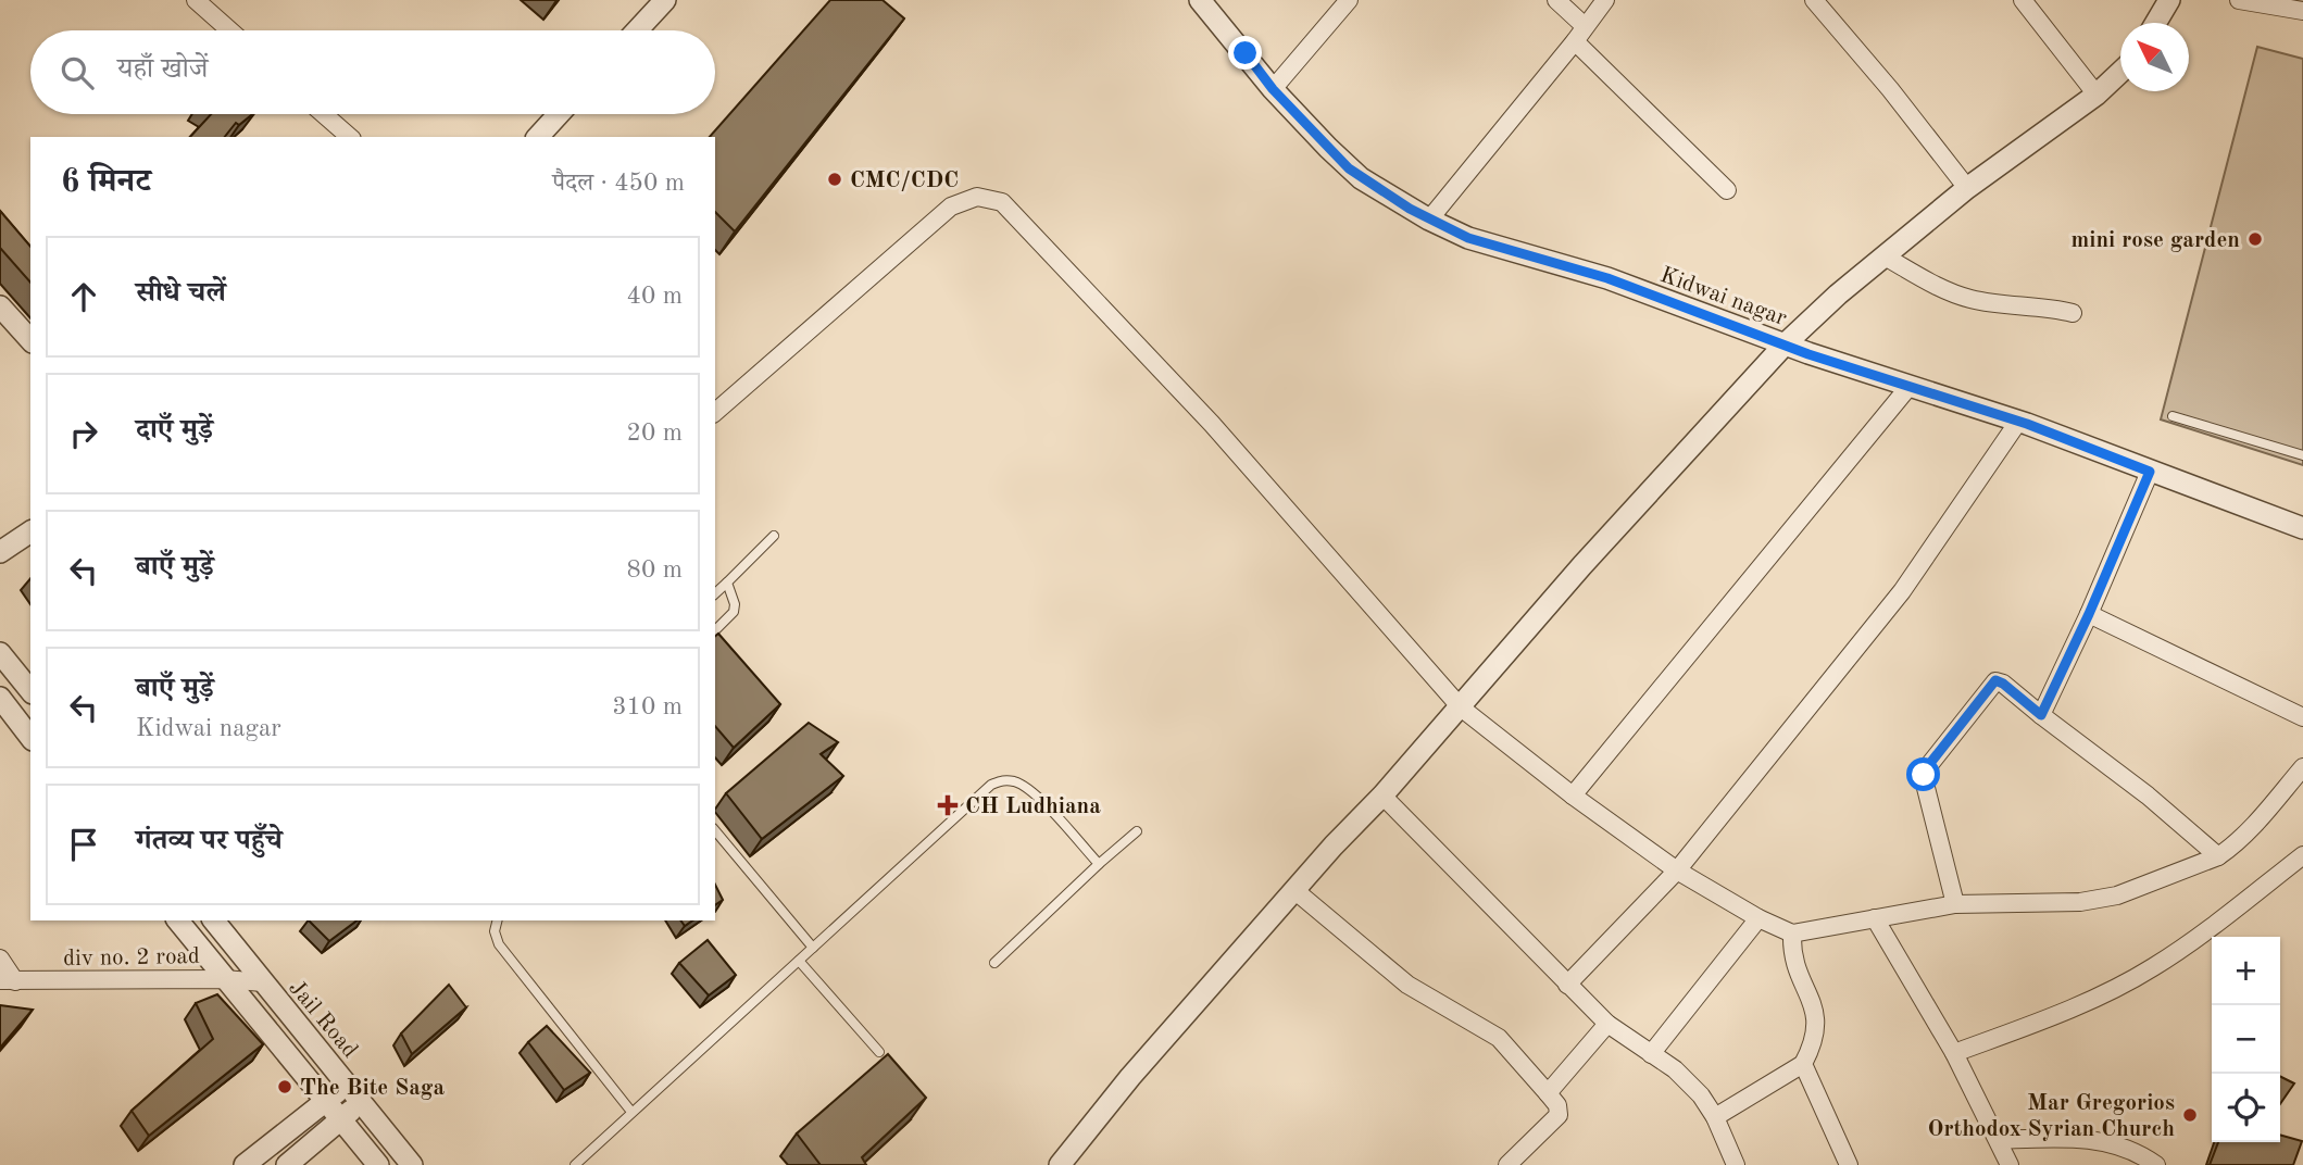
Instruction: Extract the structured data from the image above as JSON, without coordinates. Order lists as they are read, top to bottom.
{
  "streets": {
    "street": ["Kidwai nagar", "div no. 2 road", "Jail Road"]
  },
  "crossings": [
    ["div no. 2 road", "Jail Road"]
  ],
  "places": {
    "other": [
      "CMC/CDC",
      "mini rose garden",
      "The Bite Saga",
      "Mar Gregorios Orthodox Syrian Church"
    ],
    "health": ["CH Ludhiana"]
  },
  "north": "top left",
  "page": {
    "search": "यहाँ खोजें",
    "heading": ["6 मिनट", "पैदल · 450 m"],
    "list": [
      ["सीधे चलें", "40 m"],
      ["दाएँ मुड़ें", "20 m"],
      ["बाएँ मुड़ें", "80 m"],
      ["बाएँ मुड़ें", "Kidwai nagar", "310 m"],
      "गंतव्य पर पहुँचे"
    ],
    "map_buttons": ["+", "−"]
  }
}
